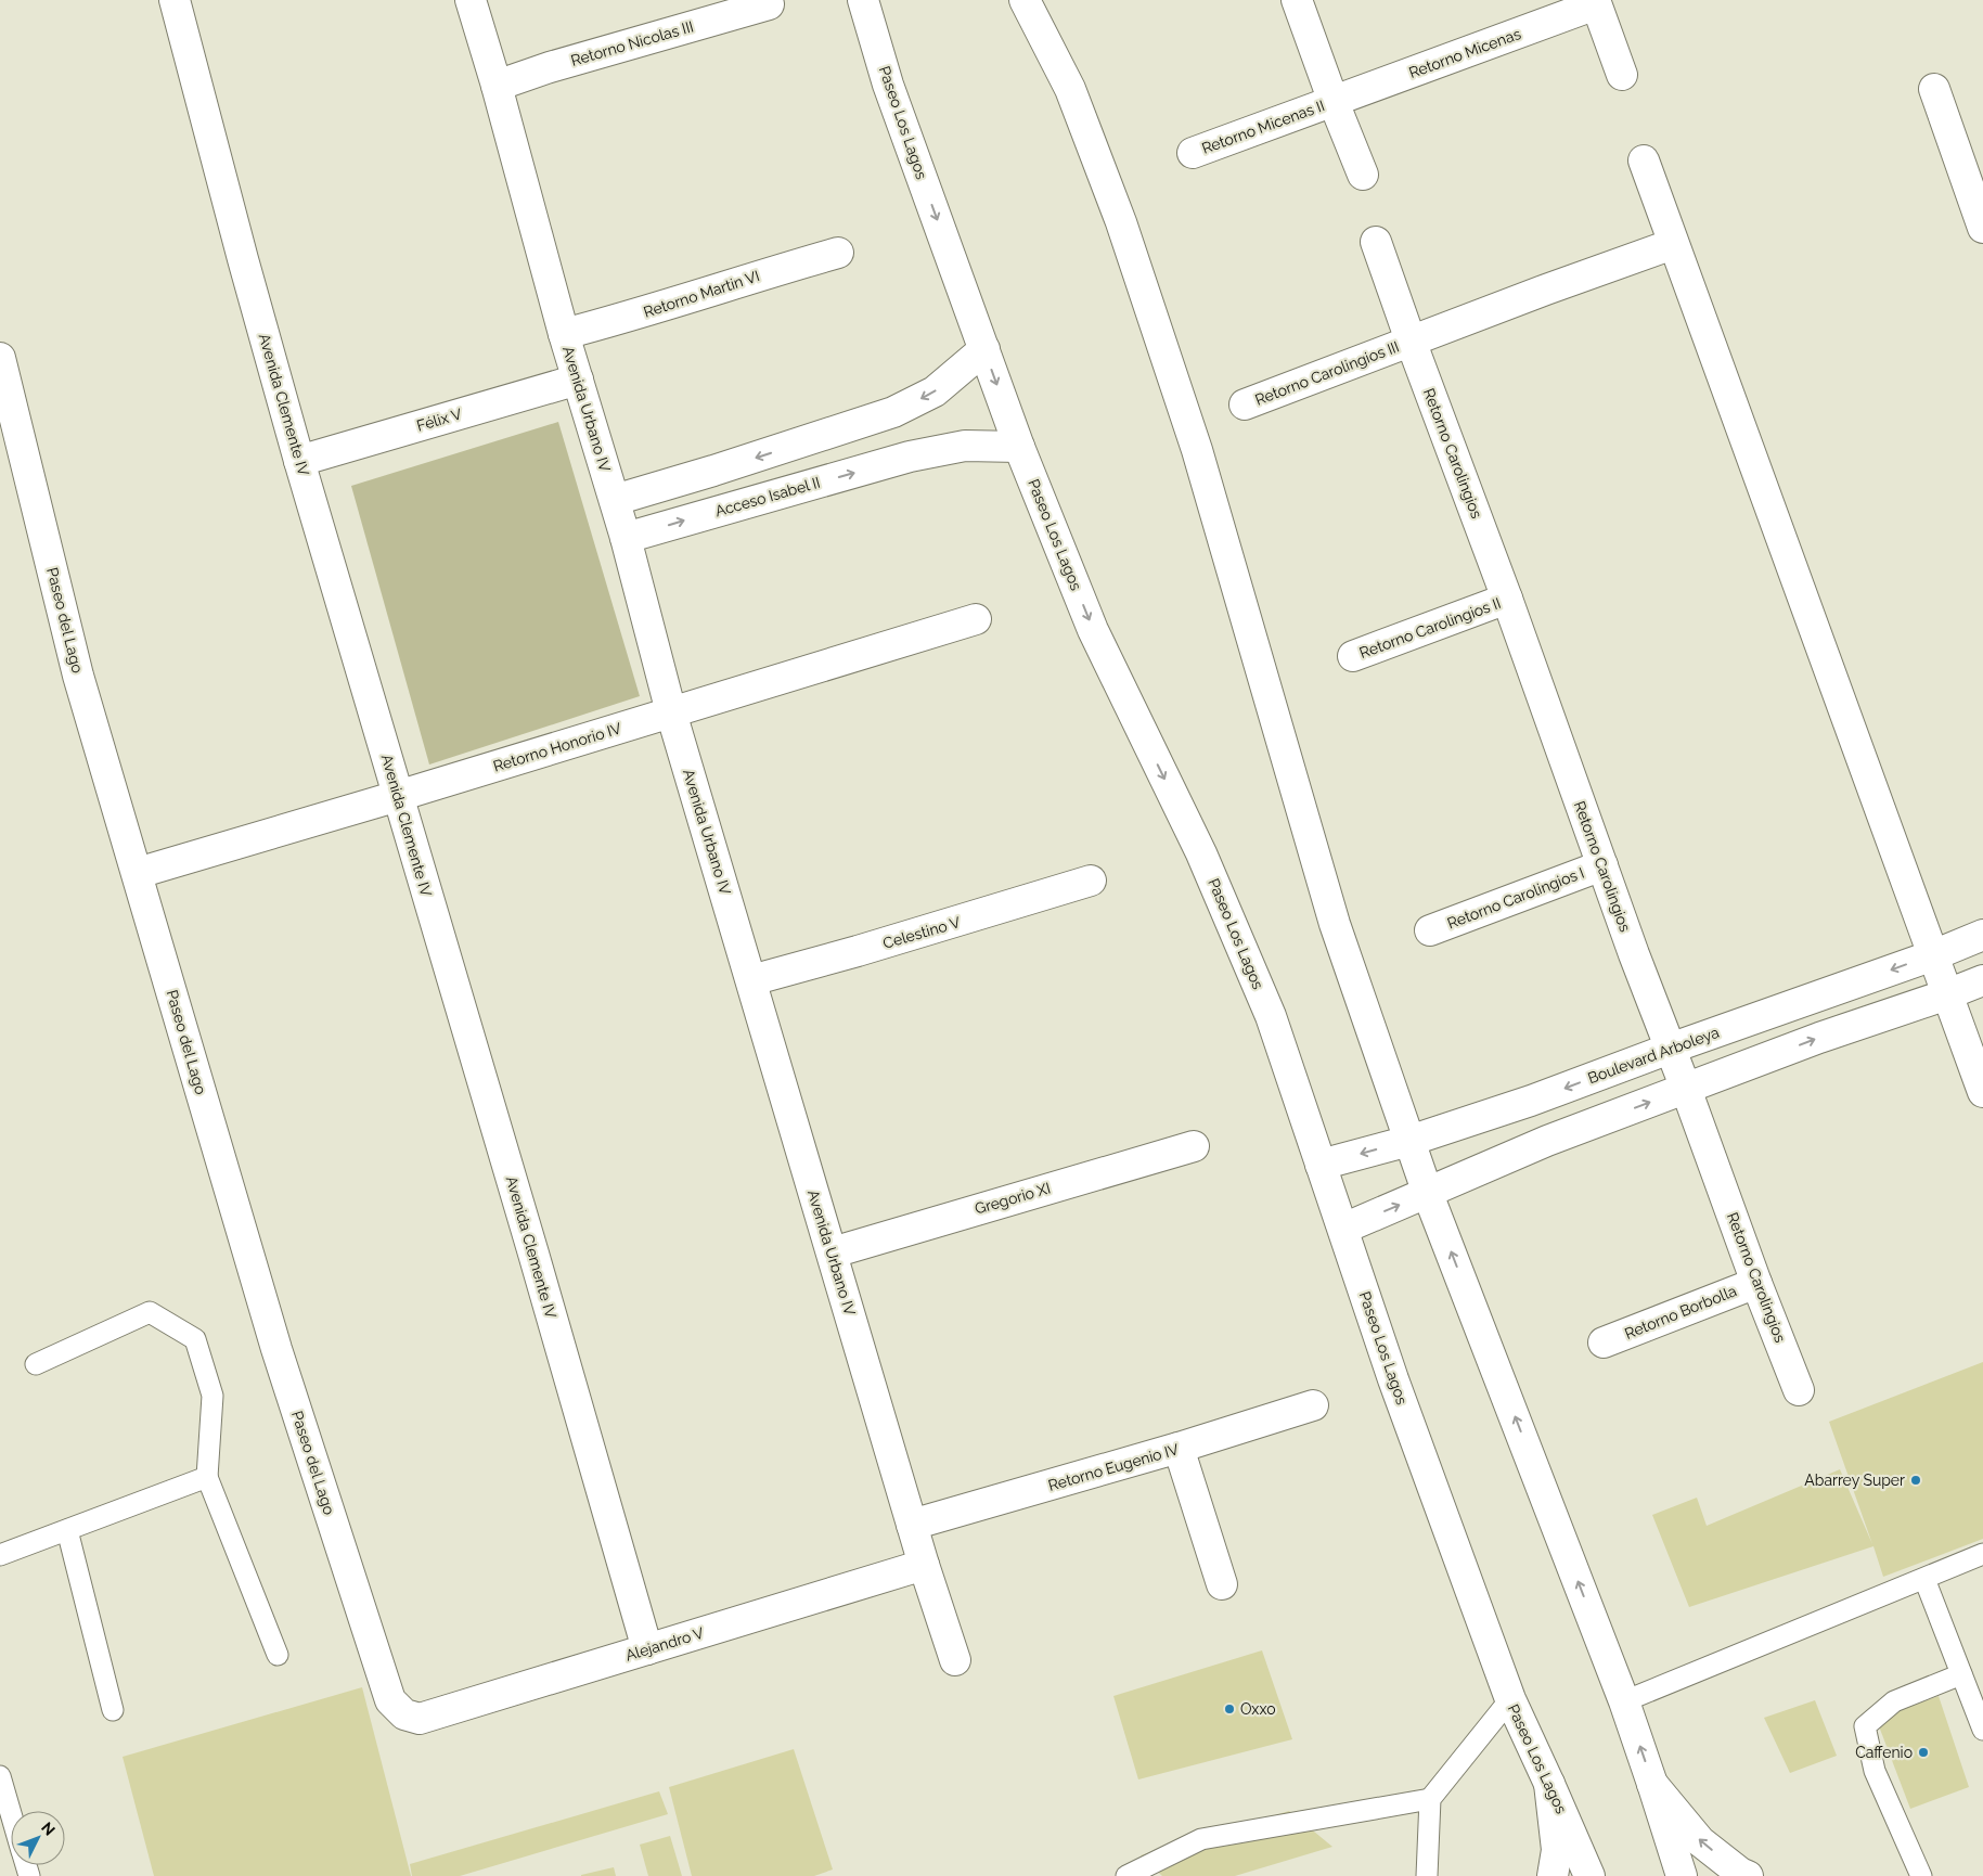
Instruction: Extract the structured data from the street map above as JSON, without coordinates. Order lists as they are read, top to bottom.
{
  "streets": {
    "main road": [
      "Retorno Nicolas III",
      "Retorno Micenas",
      "Paseo Los Lagos",
      "Retorno Micenas II",
      "Retorno Martin VI",
      "Retorno Carolingios III",
      "Avenida Clemente IV",
      "Avenida Urbano IV",
      "Félix V",
      "Retorno Carolingios",
      "Acceso Isabel II",
      "Paseo del Lago",
      "Retorno Carolingios II",
      "Retorno Honorio IV",
      "Retorno Carolingios I",
      "Celestino V",
      "Boulevard Arboleya",
      "Gregorio XI",
      "Retorno Borbolla",
      "Retorno Eugenio IV",
      "Alejandro V"
    ]
  },
  "crossings": [
    ["Retorno Nicolas III", "Avenida Urbano IV"],
    ["Retorno Micenas", "Retorno Micenas II"],
    ["Paseo Los Lagos", "Acceso Isabel II"],
    ["Paseo Los Lagos", "Boulevard Arboleya"],
    ["Retorno Martin VI", "Avenida Urbano IV"],
    ["Retorno Carolingios III", "Retorno Carolingios"],
    ["Avenida Clemente IV", "Félix V"],
    ["Avenida Clemente IV", "Retorno Honorio IV"],
    ["Avenida Clemente IV", "Alejandro V"],
    ["Avenida Urbano IV", "Félix V"],
    ["Avenida Urbano IV", "Acceso Isabel II"],
    ["Avenida Urbano IV", "Retorno Honorio IV"],
    ["Avenida Urbano IV", "Celestino V"],
    ["Avenida Urbano IV", "Gregorio XI"],
    ["Avenida Urbano IV", "Retorno Eugenio IV"],
    ["Avenida Urbano IV", "Alejandro V"],
    ["Retorno Carolingios", "Retorno Carolingios II"],
    ["Retorno Carolingios", "Retorno Carolingios I"],
    ["Retorno Carolingios", "Boulevard Arboleya"],
    ["Retorno Carolingios", "Retorno Borbolla"],
    ["Paseo del Lago", "Retorno Honorio IV"],
    ["Paseo del Lago", "Alejandro V"]
  ],
  "places": ["Abarrey Super", "Oxxo", "Caffenio"],
  "north": "top right"
}
